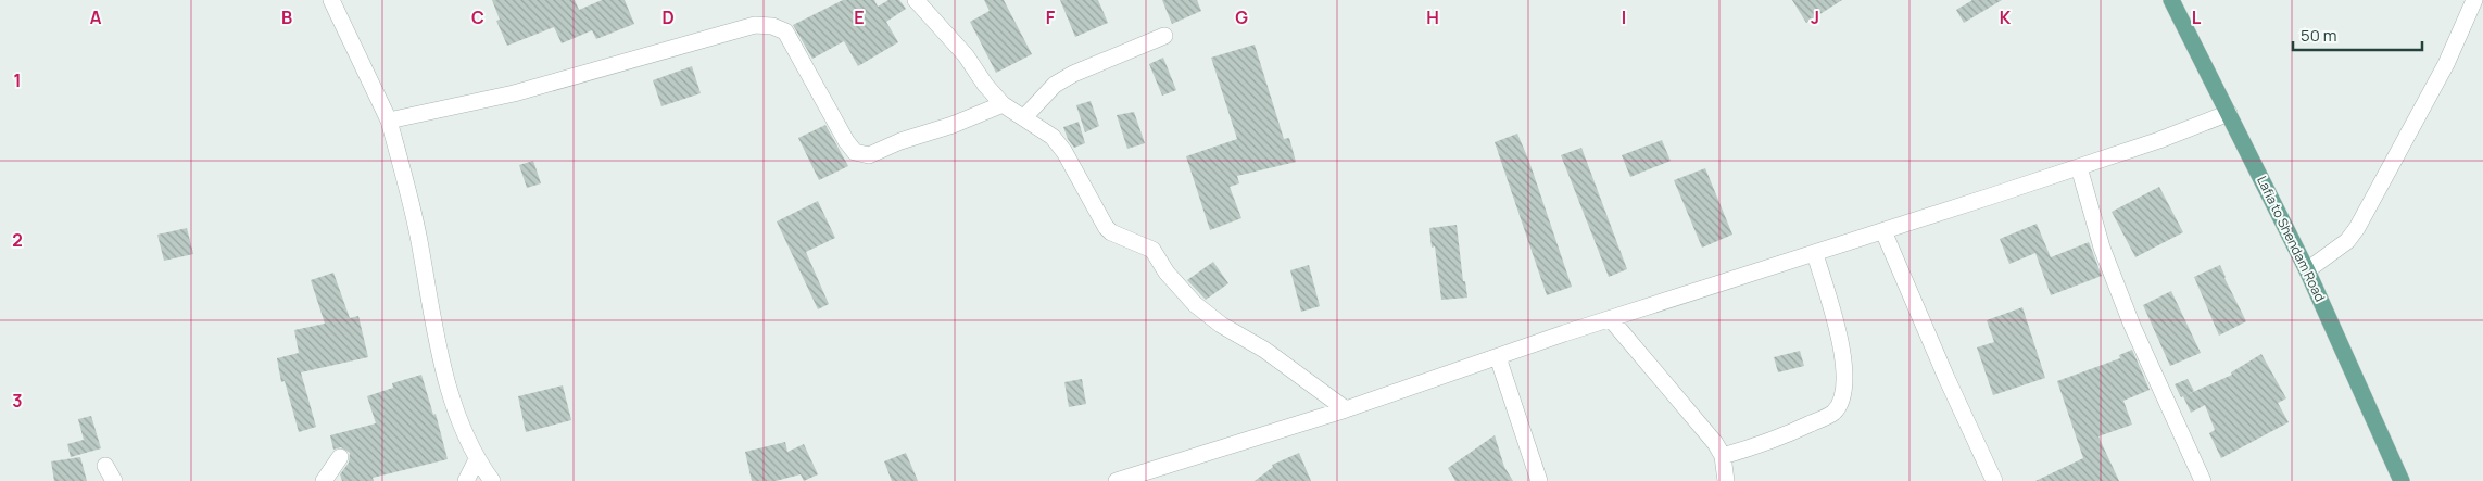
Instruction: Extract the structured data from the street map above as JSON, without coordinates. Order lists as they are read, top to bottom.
{
  "streets": {
    "main road": ["Lafia to Shendam Road"]
  },
  "scale_bar": "50 m",
  "grid": {
    "columns": [
      "A",
      "B",
      "C",
      "D",
      "E",
      "F",
      "G",
      "H",
      "I",
      "J",
      "K",
      "L"
    ],
    "rows": ["1", "2", "3"]
  }
}
